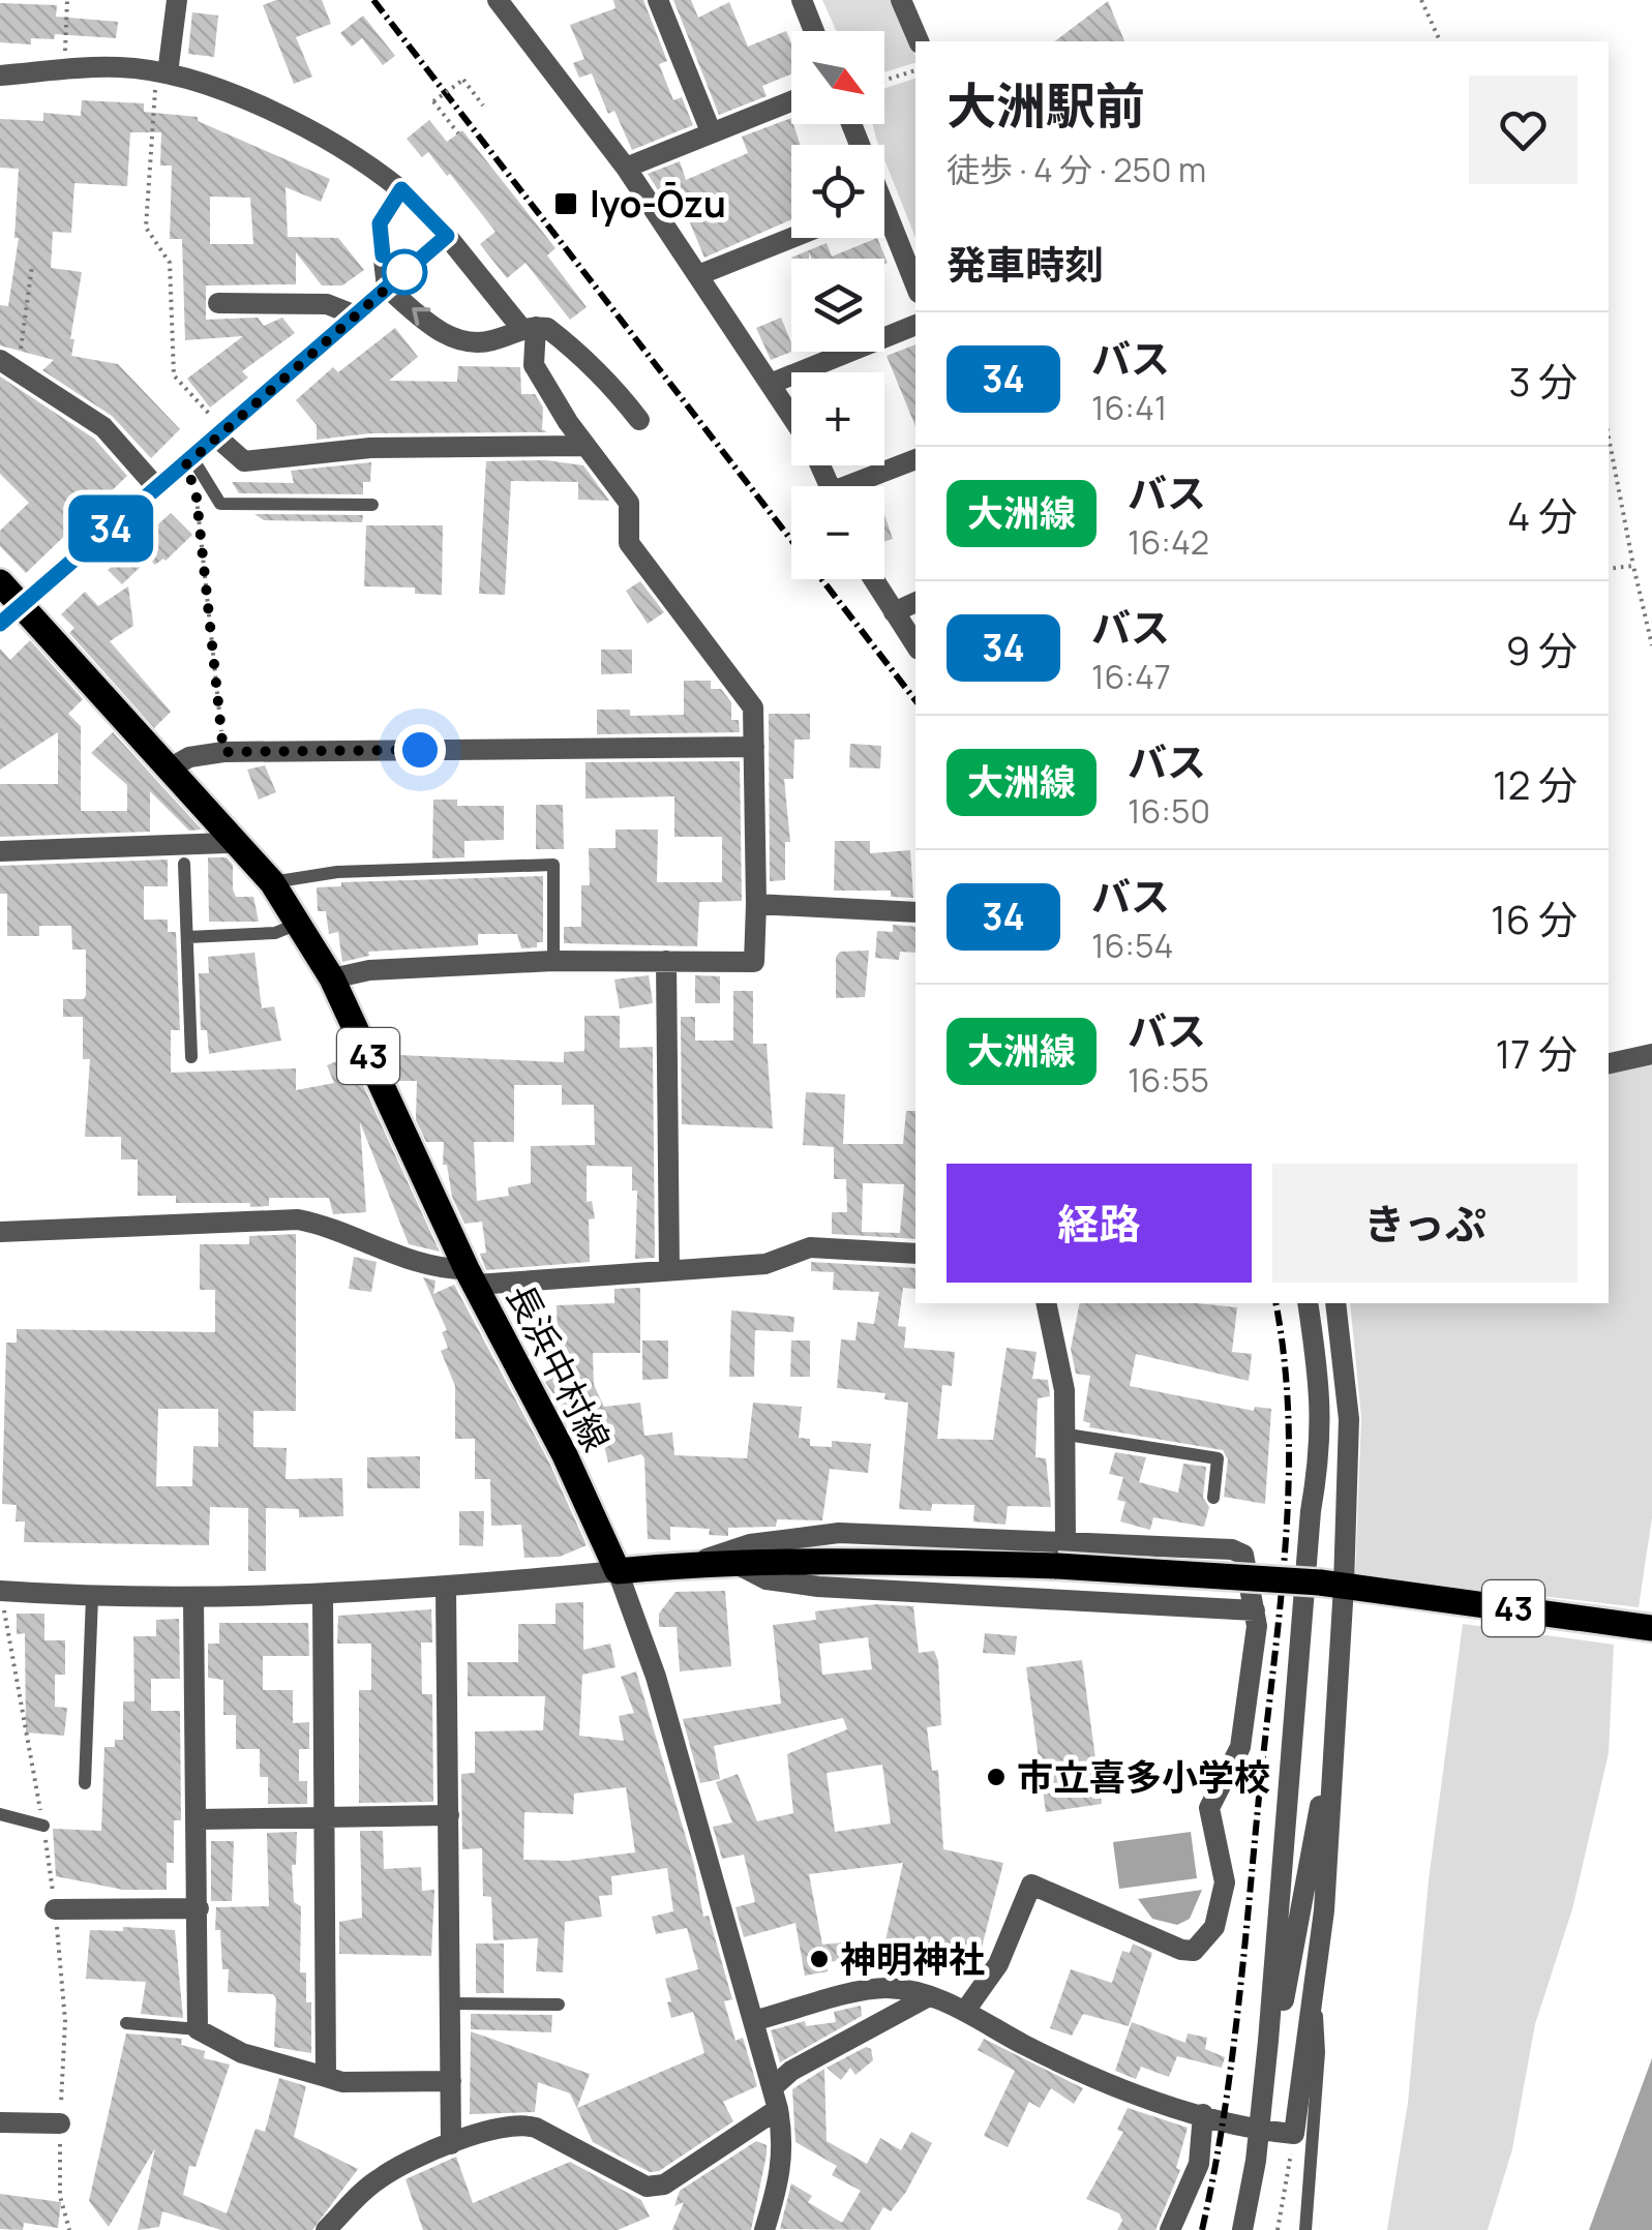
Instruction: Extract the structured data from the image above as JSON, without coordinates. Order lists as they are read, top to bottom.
{
  "streets": {
    "main road": ["43", "長浜中村線"]
  },
  "crossings": [
    ["43", "長浜中村線"]
  ],
  "places": {
    "transit": ["Iyo-Ōzu"],
    "other": ["市立喜多小学校", "神明神社"]
  },
  "lines": ["bus line 34"],
  "north": "bottom right",
  "page": {
    "on_map": "34",
    "map_buttons": ["+", "−"],
    "heading": [
      ["大洲駅前", "徒歩 · 4 分 · 250 m"],
      "発車時刻"
    ],
    "list": [
      {
        "mark": "34",
        "name": "バス",
        "note": "16:41",
        "value": "3 分"
      },
      {
        "mark": "大洲線",
        "name": "バス",
        "note": "16:42",
        "value": "4 分"
      },
      {
        "mark": "34",
        "name": "バス",
        "note": "16:47",
        "value": "9 分"
      },
      {
        "mark": "大洲線",
        "name": "バス",
        "note": "16:50",
        "value": "12 分"
      },
      {
        "mark": "34",
        "name": "バス",
        "note": "16:54",
        "value": "16 分"
      },
      {
        "mark": "大洲線",
        "name": "バス",
        "note": "16:55",
        "value": "17 分"
      }
    ],
    "buttons": ["経路", "きっぷ"]
  }
}
